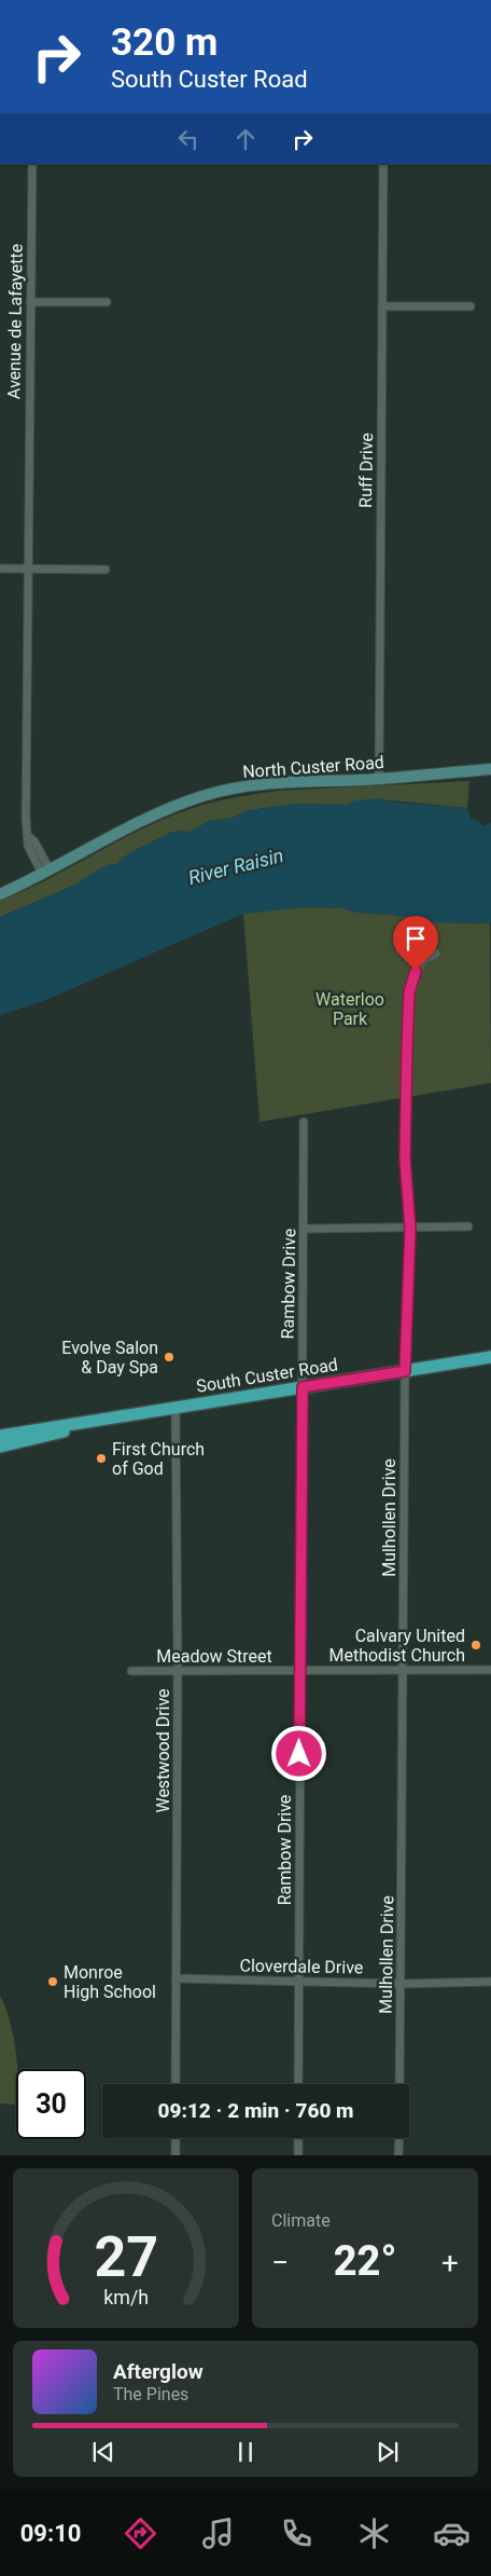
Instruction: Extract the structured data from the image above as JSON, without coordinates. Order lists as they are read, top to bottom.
{
  "streets": {
    "main road": ["South Custer Road"],
    "street": [
      "Avenue de Lafayette",
      "Ruff Drive",
      "North Custer Road",
      "Rambow Drive",
      "Mulhollen Drive",
      "Meadow Street",
      "Westwood Drive",
      "Cloverdale Drive"
    ]
  },
  "crossings": [
    ["Avenue de Lafayette", "North Custer Road"],
    ["Ruff Drive", "North Custer Road"],
    ["Rambow Drive", "South Custer Road"],
    ["Rambow Drive", "Meadow Street"],
    ["Rambow Drive", "Cloverdale Drive"],
    ["South Custer Road", "Mulhollen Drive"],
    ["South Custer Road", "Westwood Drive"],
    ["Mulhollen Drive", "Meadow Street"],
    ["Mulhollen Drive", "Cloverdale Drive"],
    ["Meadow Street", "Westwood Drive"],
    ["Westwood Drive", "Cloverdale Drive"]
  ],
  "water": ["River Raisin"],
  "parks": ["Waterloo Park"],
  "places": [
    "Evolve Salon & Day Spa",
    "First Church of God",
    "Calvary United Methodist Church",
    "Monroe High School"
  ],
  "page": {
    "turn": ["320 m", "South Custer Road"],
    "limit": "30",
    "trip": "09:12 · 2 min · 760 m",
    "tile": "Climate",
    "heat": ["−", "22°", "+"],
    "song": ["Afterglow", "The Pines"],
    "tabs": "09:10",
    "gauge": ["27", "km/h"]
  }
}
